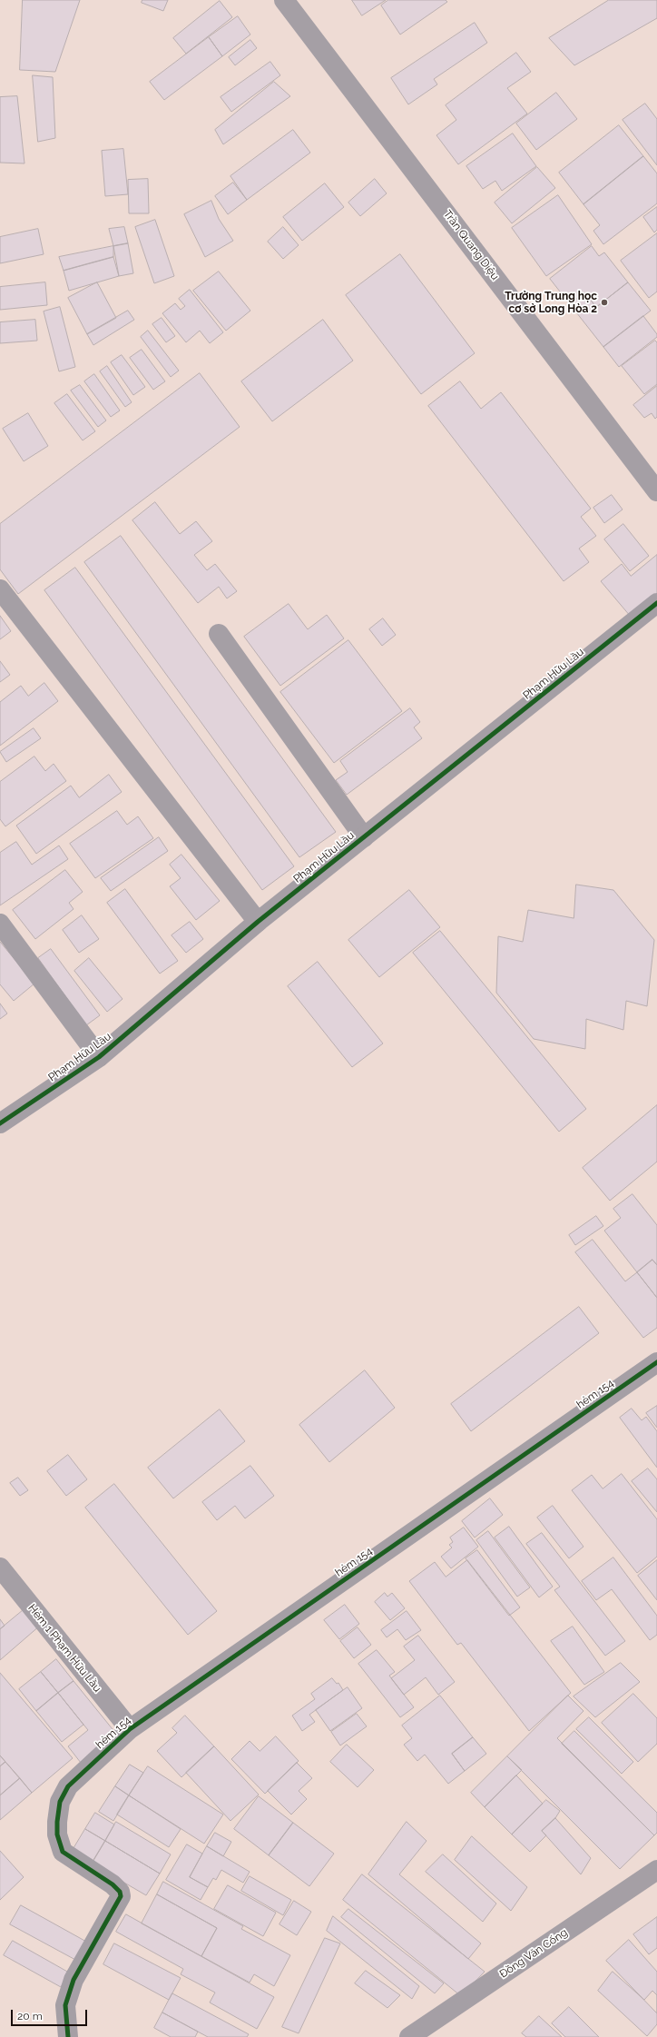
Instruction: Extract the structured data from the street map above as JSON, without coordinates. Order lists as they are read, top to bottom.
{
  "streets": {
    "street": [
      "Trần Quang Diệu",
      "Phạm Hữu Lầu",
      "hẻm 154",
      "Hẻm 1 Phạm Hữu Lầu",
      "Đồng Văn Cống"
    ]
  },
  "crossings": [
    ["hẻm 154", "Hẻm 1 Phạm Hữu Lầu"]
  ],
  "places": ["Trường Trung học cơ sở Long Hòa 2"],
  "scale_bar": "20 m"
}
